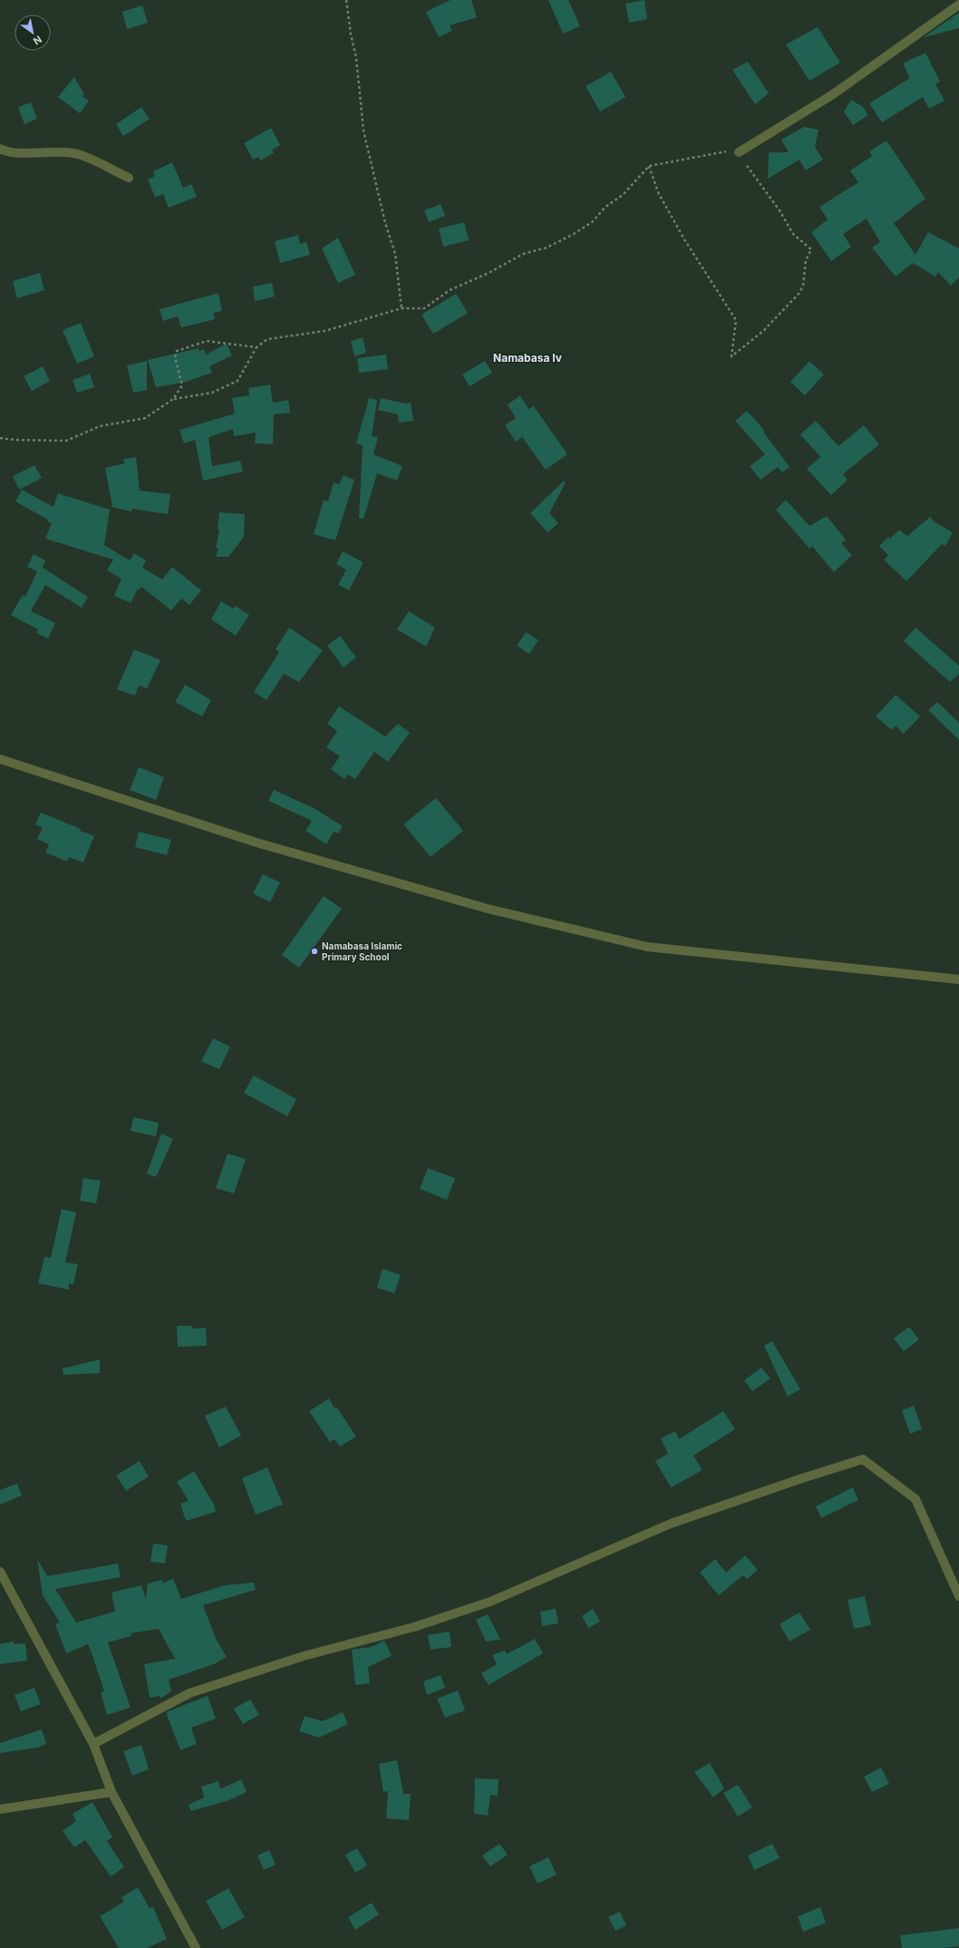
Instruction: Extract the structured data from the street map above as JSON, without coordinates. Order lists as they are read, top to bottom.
{
  "districts": ["Namabasa Iv"],
  "places": ["Namabasa Islamic Primary School"],
  "north": "bottom right"
}
